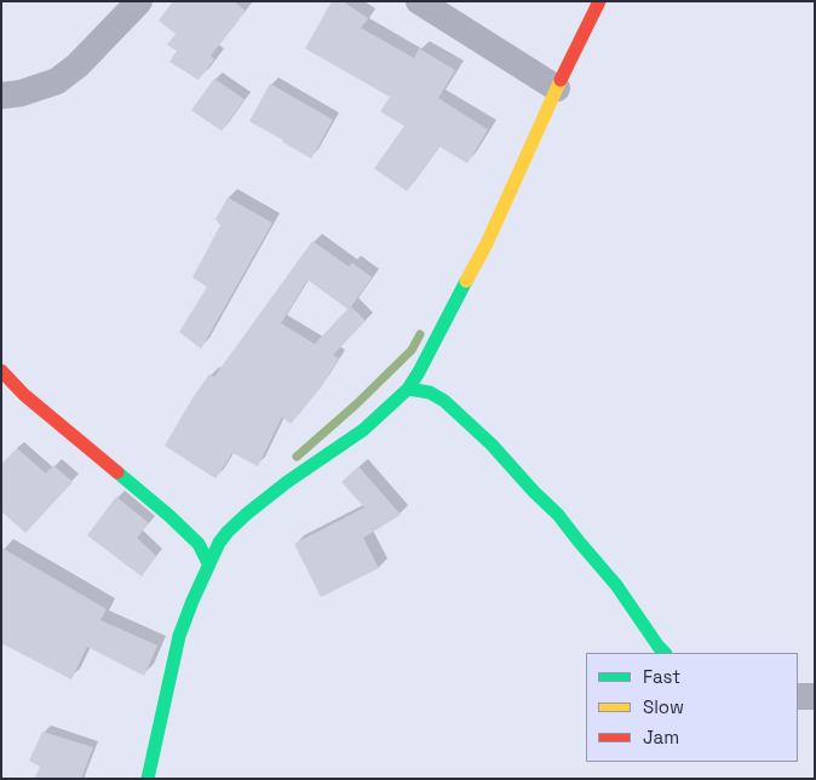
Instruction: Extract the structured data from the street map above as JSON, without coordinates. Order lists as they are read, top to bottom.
{
  "legend": ["Fast", "Slow", "Jam"]
}
